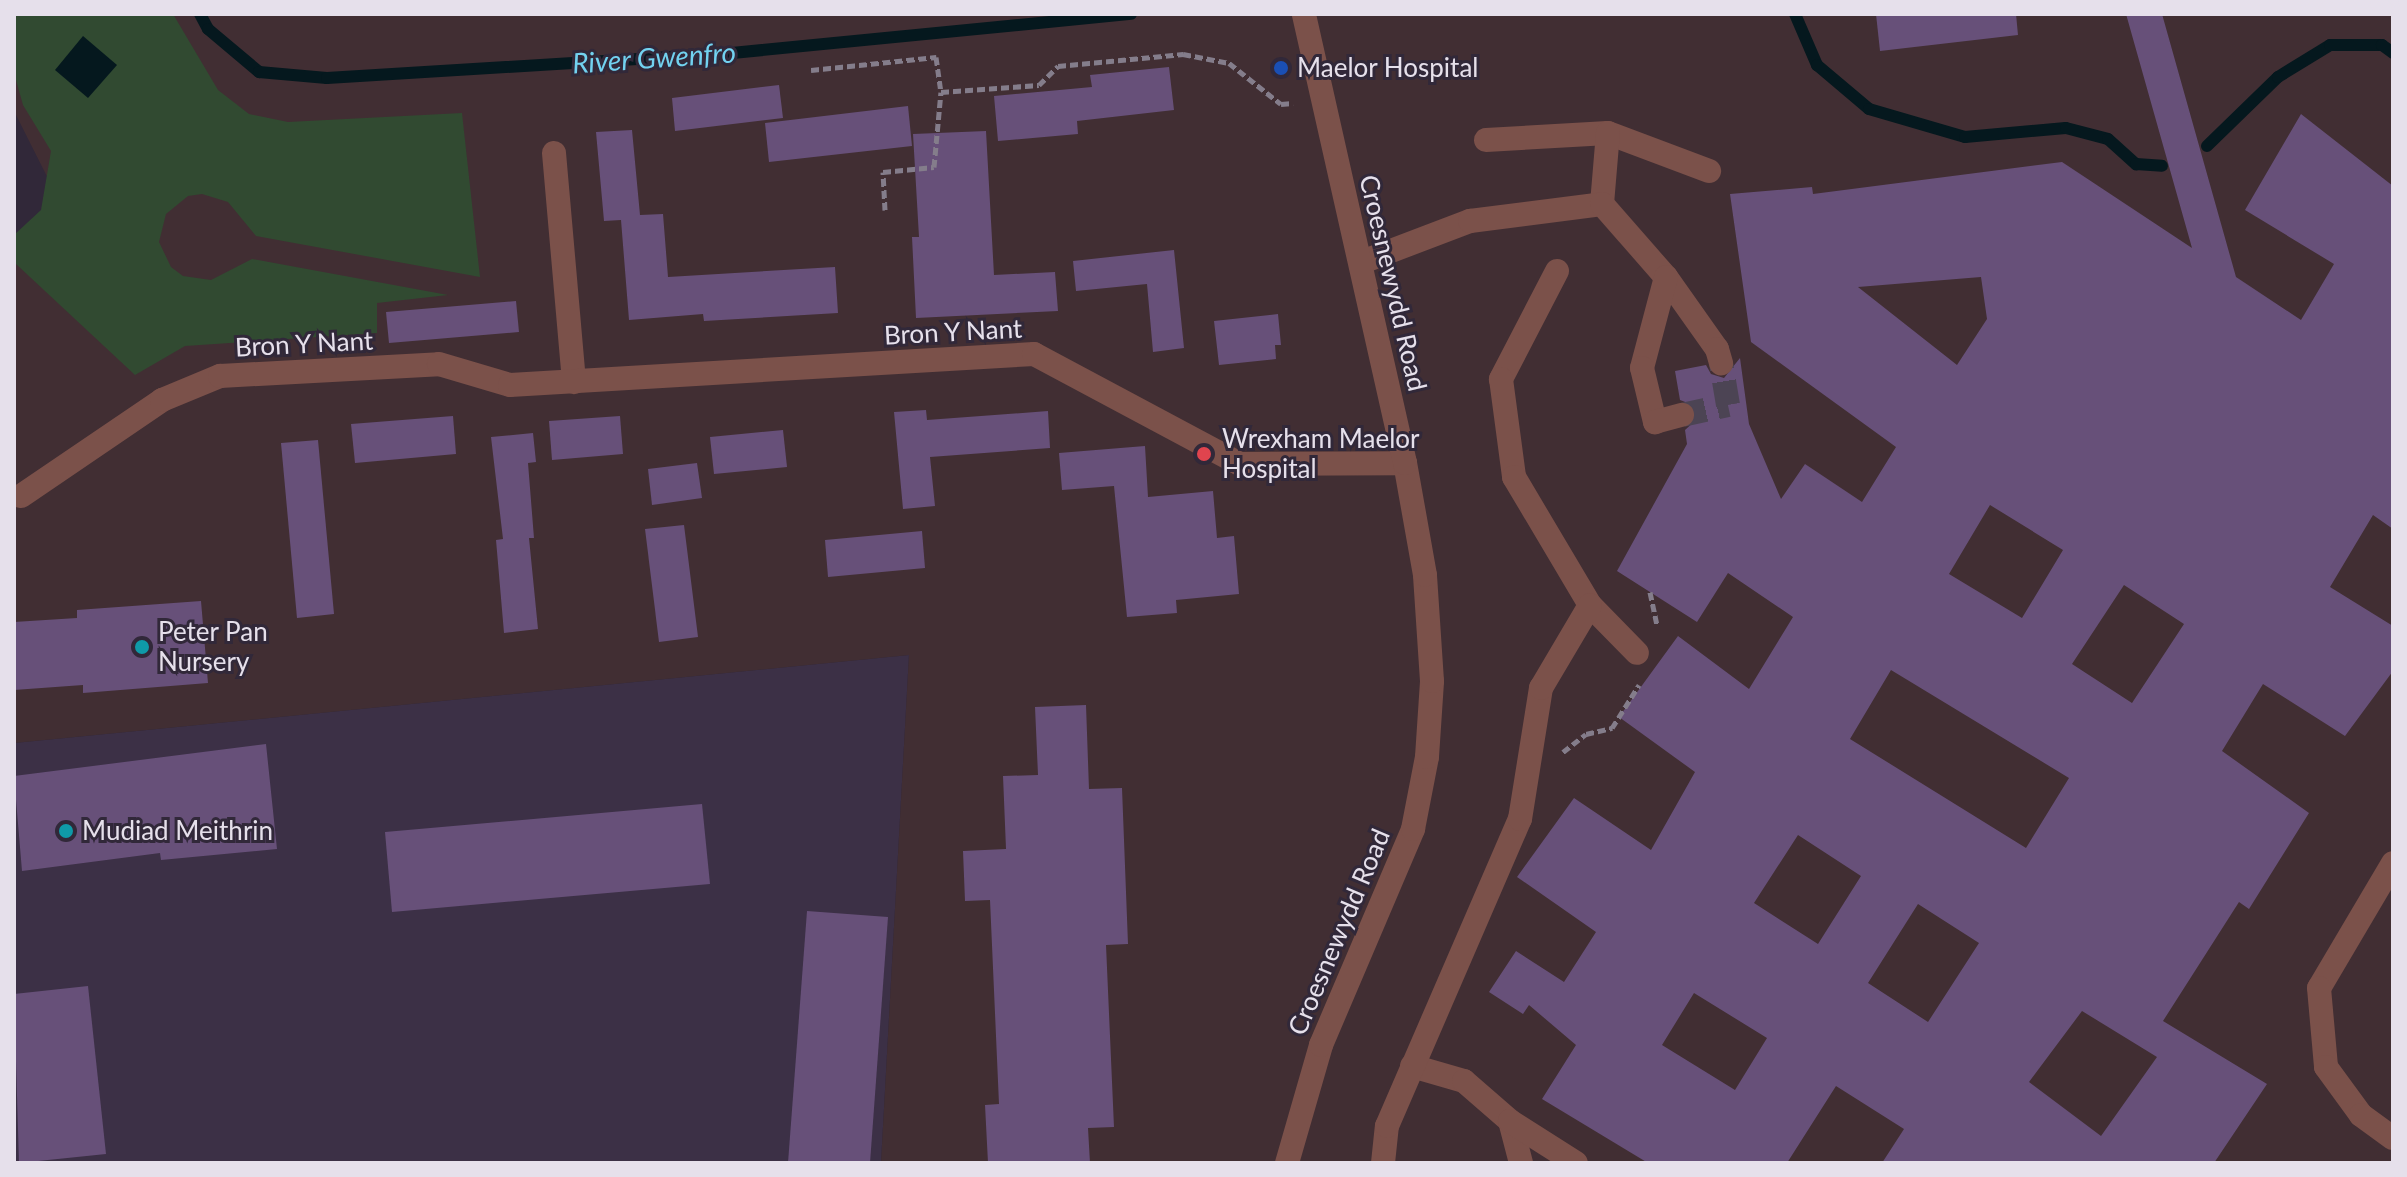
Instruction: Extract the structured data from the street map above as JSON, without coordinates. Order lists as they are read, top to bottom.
{
  "streets": {
    "street": ["Croesnewydd Road", "Bron Y Nant"]
  },
  "crossings": [
    ["Croesnewydd Road", "Bron Y Nant"]
  ],
  "water": ["River Gwenfro"],
  "places": [
    "Maelor Hospital",
    "Wrexham Maelor Hospital",
    "Peter Pan Nursery",
    "Mudiad Meithrin"
  ]
}
